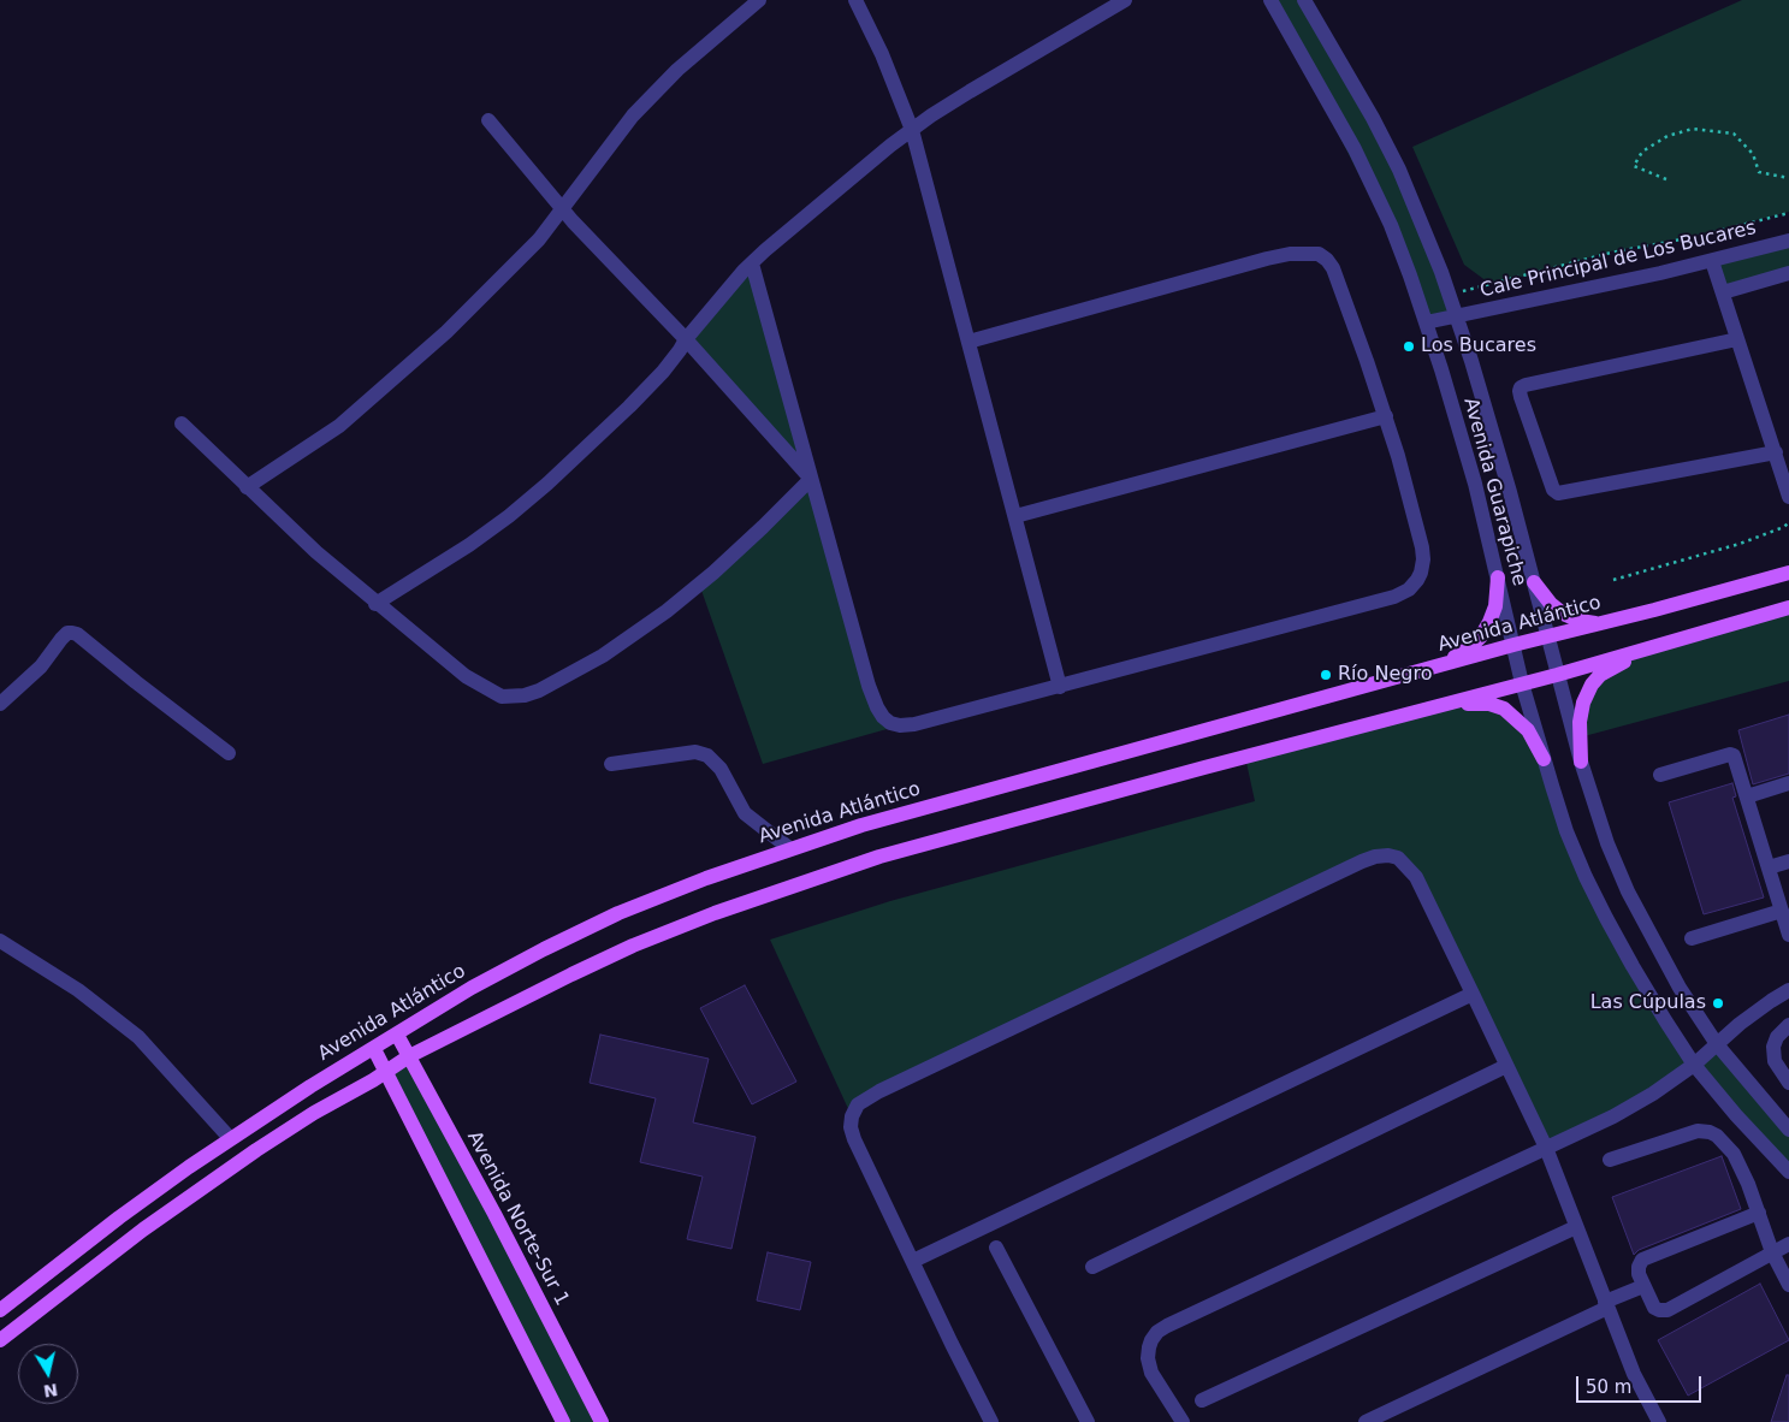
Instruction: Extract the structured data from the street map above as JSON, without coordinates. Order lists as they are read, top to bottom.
{
  "streets": {
    "main road": ["Avenida Atlántico", "Avenida Norte-Sur 1"],
    "street": ["Cale Principal de Los Bucares", "Avenida Guarapiche"]
  },
  "crossings": [
    ["Cale Principal de Los Bucares", "Avenida Guarapiche"],
    ["Avenida Guarapiche", "Avenida Atlántico"],
    ["Avenida Atlántico", "Avenida Norte-Sur 1"]
  ],
  "places": ["Los Bucares", "Río Negro", "Las Cúpulas"],
  "scale_bar": "50 m",
  "north": "bottom"
}
